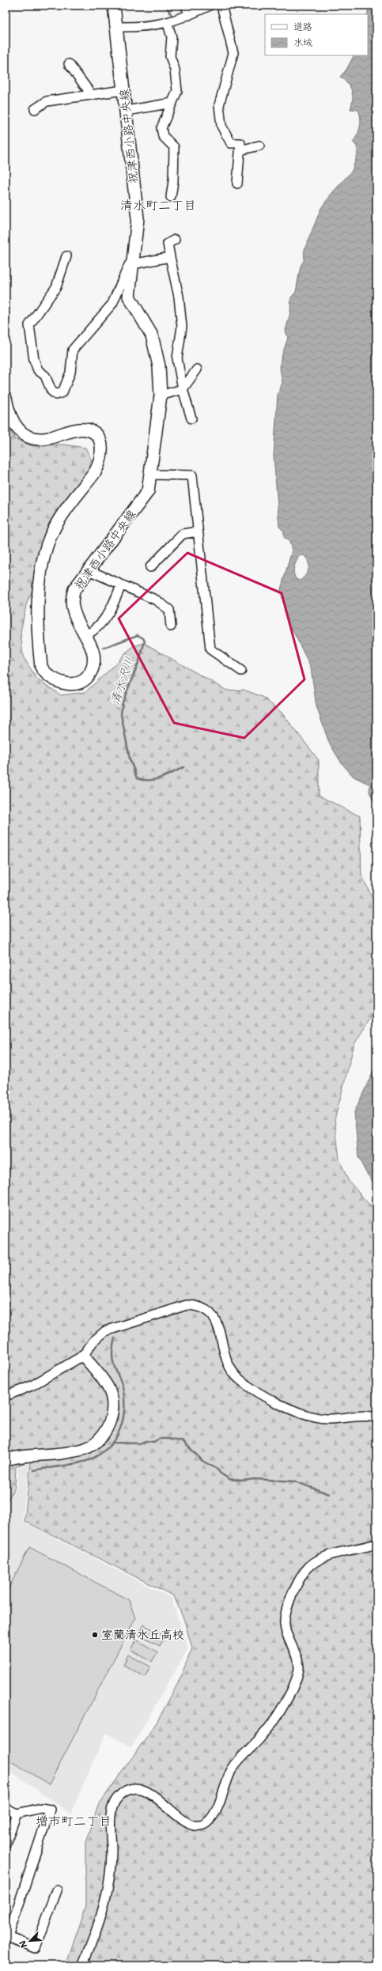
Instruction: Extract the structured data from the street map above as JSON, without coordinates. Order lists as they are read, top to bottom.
{
  "streets": {
    "main road": ["祝津西小路中央線"]
  },
  "districts": ["清水町二丁目", "増市町二丁目"],
  "water": ["清水沢川"],
  "places": ["室蘭清水丘高校"],
  "legend": ["道路", "水域"],
  "north": "bottom left"
}
